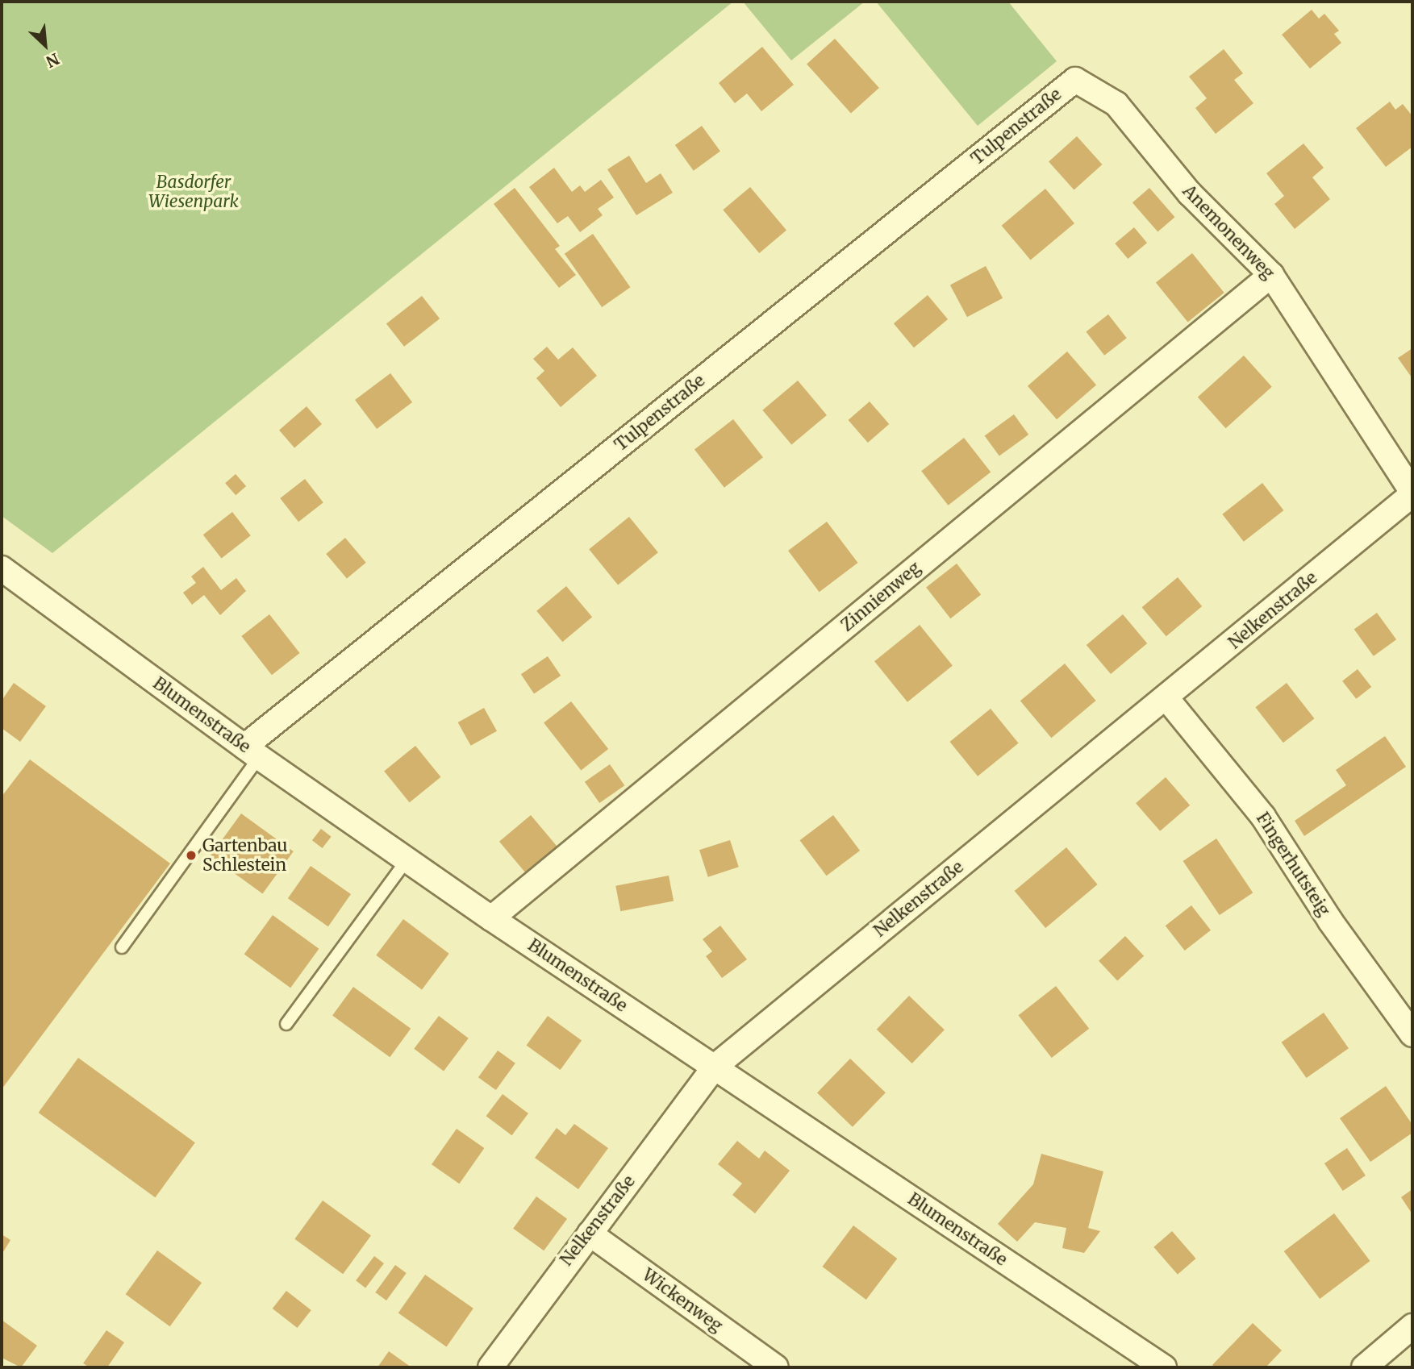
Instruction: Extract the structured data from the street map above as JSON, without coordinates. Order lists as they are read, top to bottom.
{
  "streets": {
    "street": [
      "Tulpenstraße",
      "Anemonenweg",
      "Zinnienweg",
      "Nelkenstraße",
      "Blumenstraße",
      "Fingerhutsteig",
      "Wickenweg"
    ]
  },
  "crossings": [
    ["Tulpenstraße", "Anemonenweg"],
    ["Tulpenstraße", "Blumenstraße"],
    ["Anemonenweg", "Zinnienweg"],
    ["Anemonenweg", "Nelkenstraße"],
    ["Zinnienweg", "Blumenstraße"],
    ["Nelkenstraße", "Blumenstraße"],
    ["Nelkenstraße", "Fingerhutsteig"],
    ["Nelkenstraße", "Wickenweg"]
  ],
  "parks": ["Basdorfer Wiesenpark"],
  "places": ["Gartenbau Schlestein"],
  "north": "bottom right"
}
